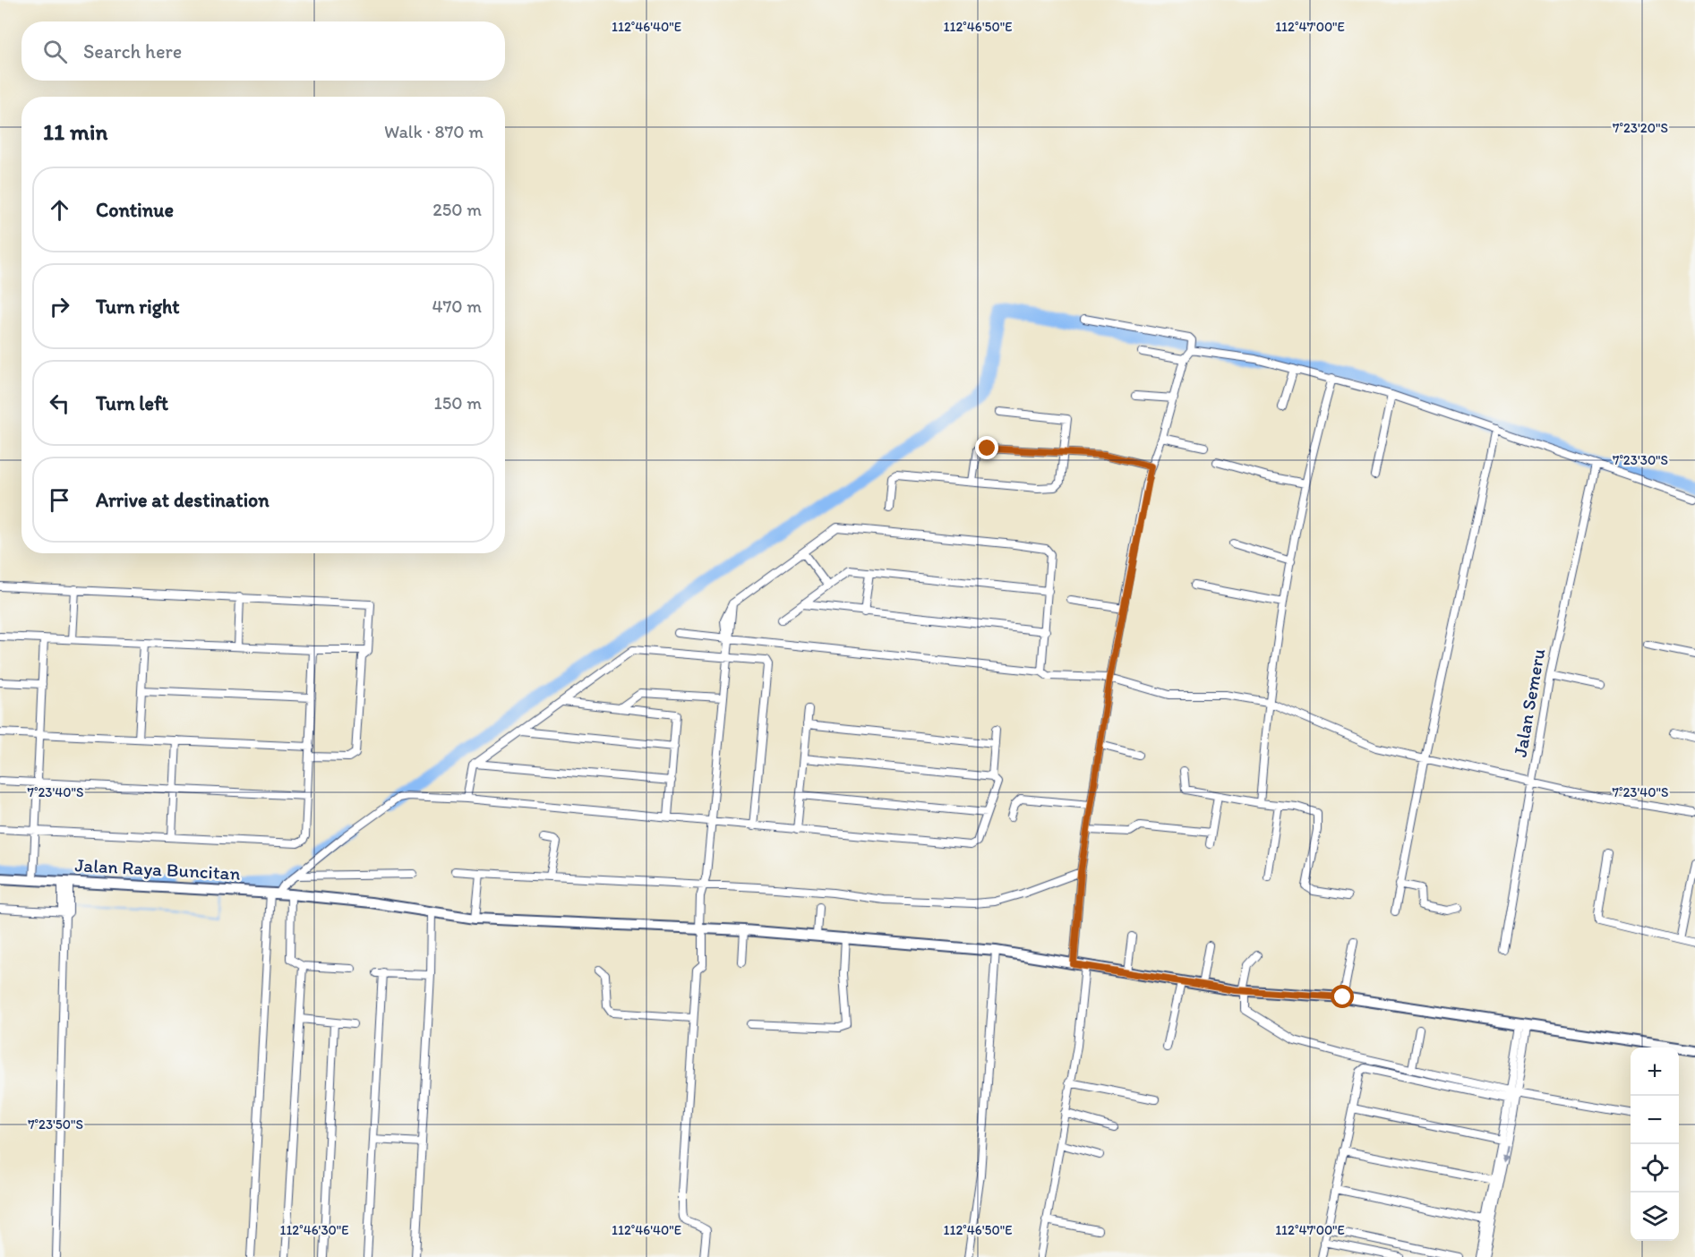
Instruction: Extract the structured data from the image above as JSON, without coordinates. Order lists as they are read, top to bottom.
{
  "streets": {
    "street": ["Jalan Semeru", "Jalan Raya Buncitan"]
  },
  "page": {
    "search": "Search here",
    "heading": ["11 min", "Walk · 870 m"],
    "list": [
      ["Continue", "250 m"],
      ["Turn right", "470 m"],
      ["Turn left", "150 m"],
      "Arrive at destination"
    ],
    "map_buttons": ["+", "−"]
  },
  "coordinates": [
    "112°46'40\"E",
    "112°46'50\"E",
    "112°47'00\"E",
    "7°23'20\"S",
    "7°23'30\"S",
    "7°23'40\"S",
    "7°23'50\"S",
    "112°46'30\"E"
  ]
}
